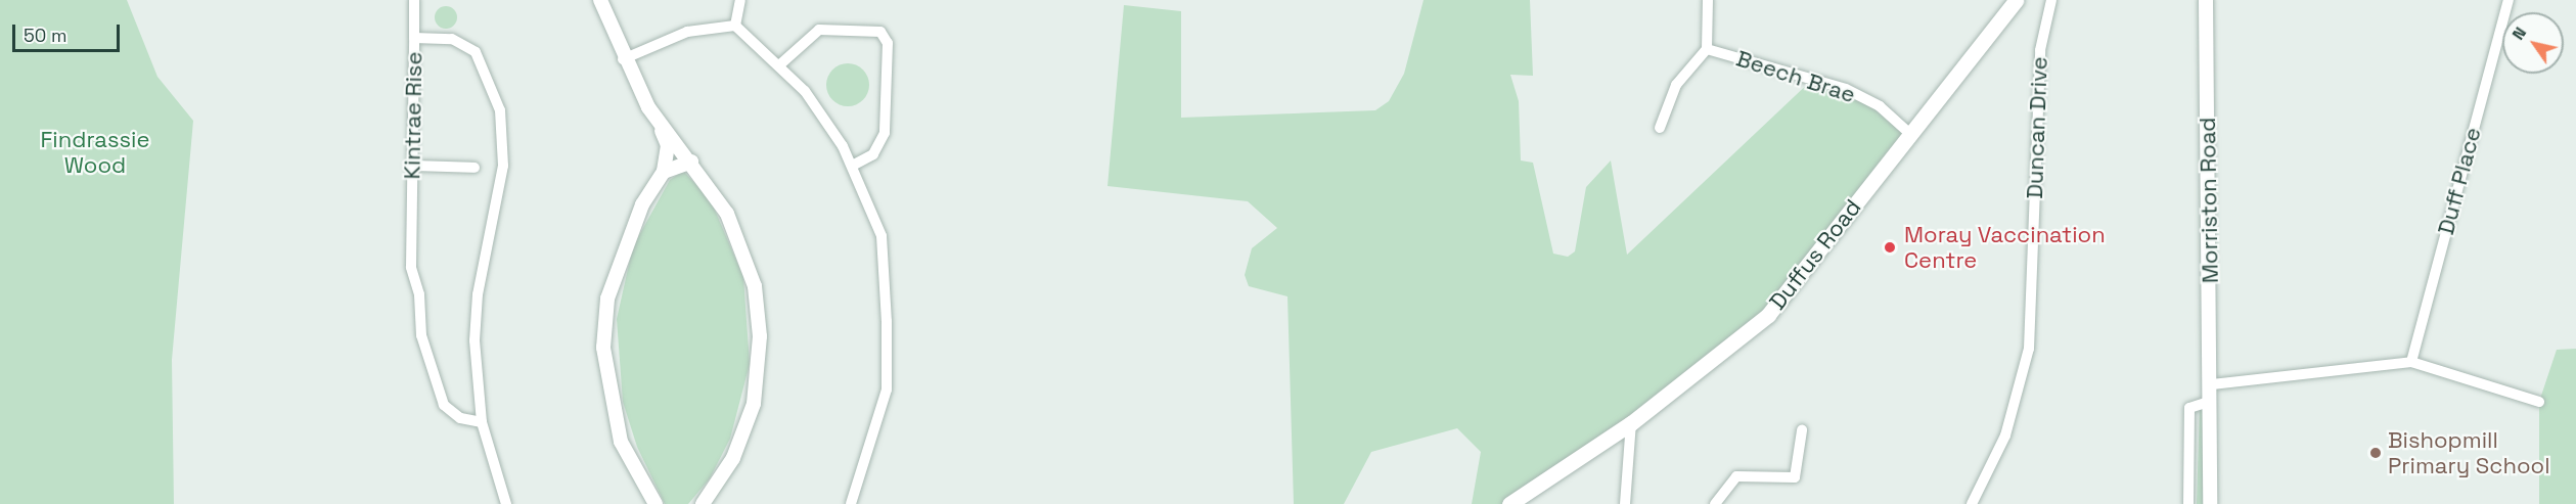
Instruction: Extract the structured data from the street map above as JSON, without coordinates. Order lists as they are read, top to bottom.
{
  "streets": {
    "main road": ["Duffus Road"],
    "street": [
      "Beech Brae",
      "Kintrae Rise",
      "Duncan Drive",
      "Duff Place",
      "Morriston Road"
    ]
  },
  "crossings": [
    ["Beech Brae", "Duffus Road"]
  ],
  "parks": ["Findrassie Wood"],
  "places": ["Moray Vaccination Centre", "Bishopmill Primary School"],
  "scale_bar": "50 m",
  "north": "top left"
}
